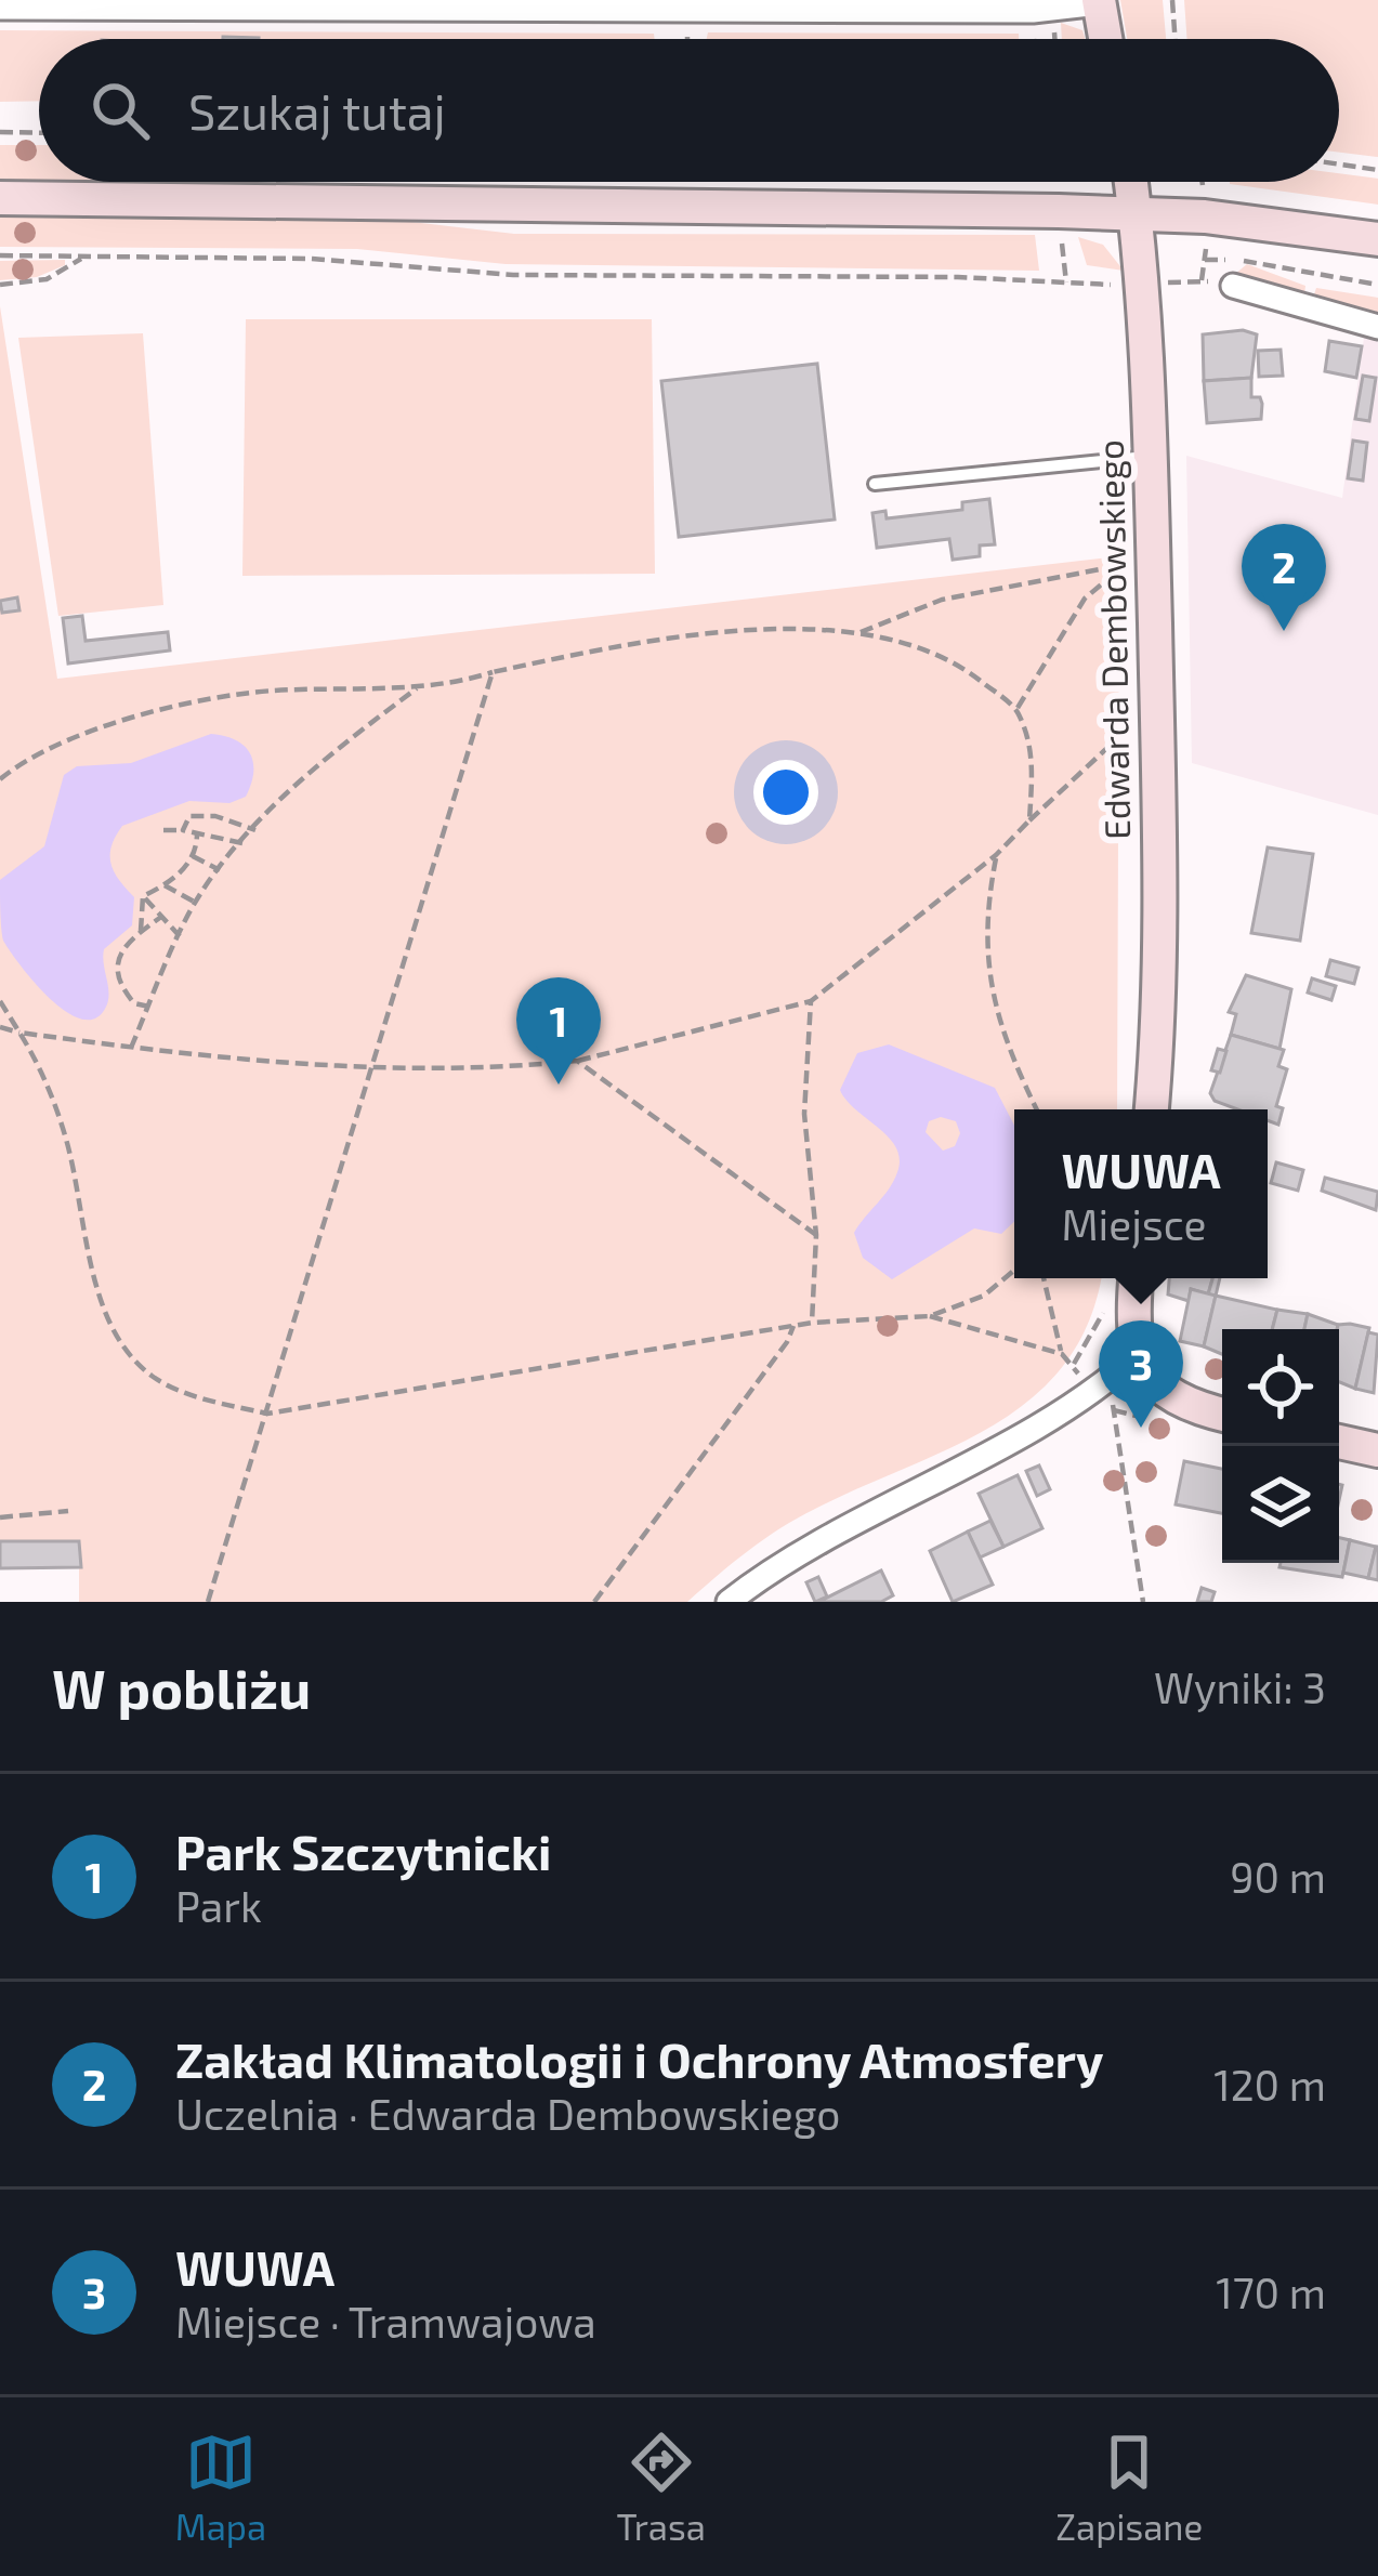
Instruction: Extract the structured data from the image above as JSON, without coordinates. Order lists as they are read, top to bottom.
{
  "streets": {
    "main road": ["Edwarda Dembowskiego"]
  },
  "page": {
    "search": "Szukaj tutaj",
    "pins": ["2", "1", "3"],
    "popup": ["WUWA", "Miejsce"],
    "heading": ["W pobliżu", "Wyniki: 3"],
    "list": [
      {
        "mark": "1",
        "name": "Park Szczytnicki",
        "note": "Park",
        "value": "90 m"
      },
      {
        "mark": "2",
        "name": "Zakład Klimatologii i Ochrony Atmosfery",
        "note": "Uczelnia · Edwarda Dembowskiego",
        "value": "120 m"
      },
      {
        "mark": "3",
        "name": "WUWA",
        "note": "Miejsce · Tramwajowa",
        "value": "170 m"
      }
    ],
    "nav": ["Mapa", "Trasa", "Zapisane"]
  }
}
